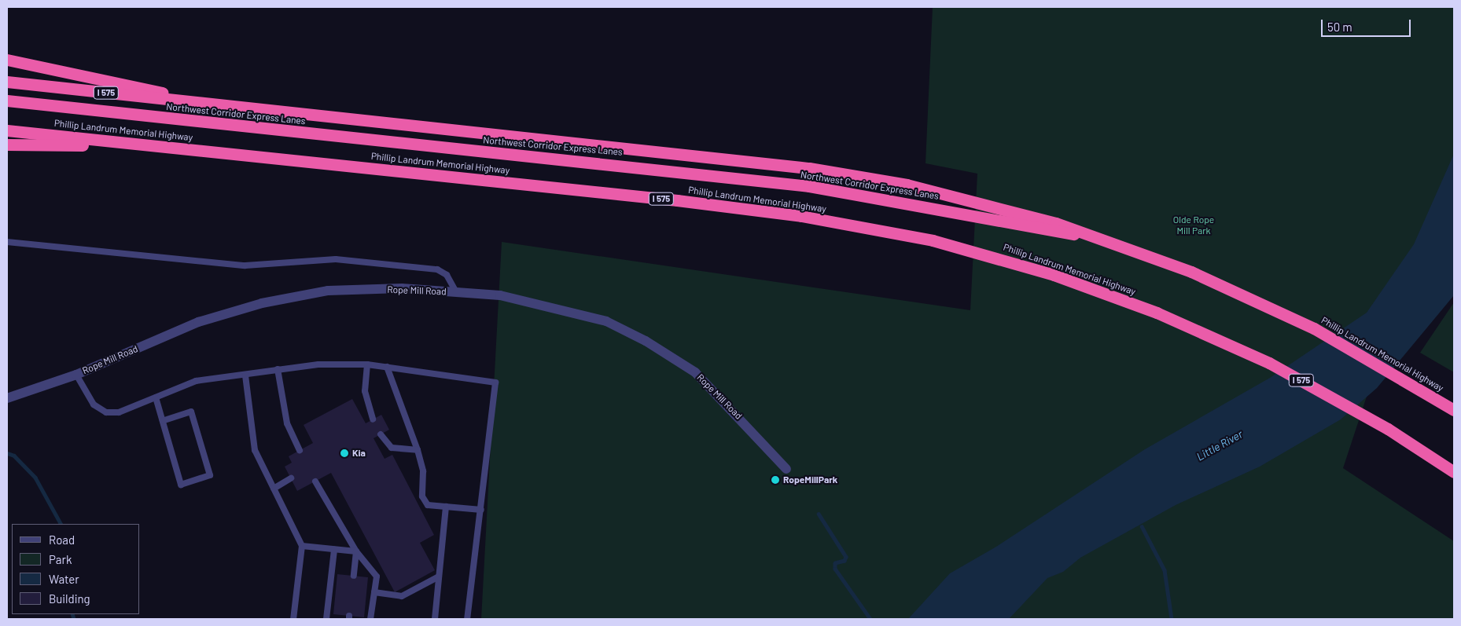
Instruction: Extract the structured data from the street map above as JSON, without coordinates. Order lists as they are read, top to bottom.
{
  "streets": {
    "highway": ["I 575", "Northwest Corridor Express Lanes", "Phillip Landrum Memorial Highway"],
    "street": ["Rope Mill Road"]
  },
  "crossings": [
    ["Northwest Corridor Express Lanes", "Phillip Landrum Memorial Highway"]
  ],
  "water": ["Little River"],
  "parks": ["Olde Rope Mill Park"],
  "places": ["Kia", "RopeMillPark"],
  "legend": [
    "Road",
    "Park",
    "Water",
    "Building"
  ],
  "scale_bar": "50 m"
}
